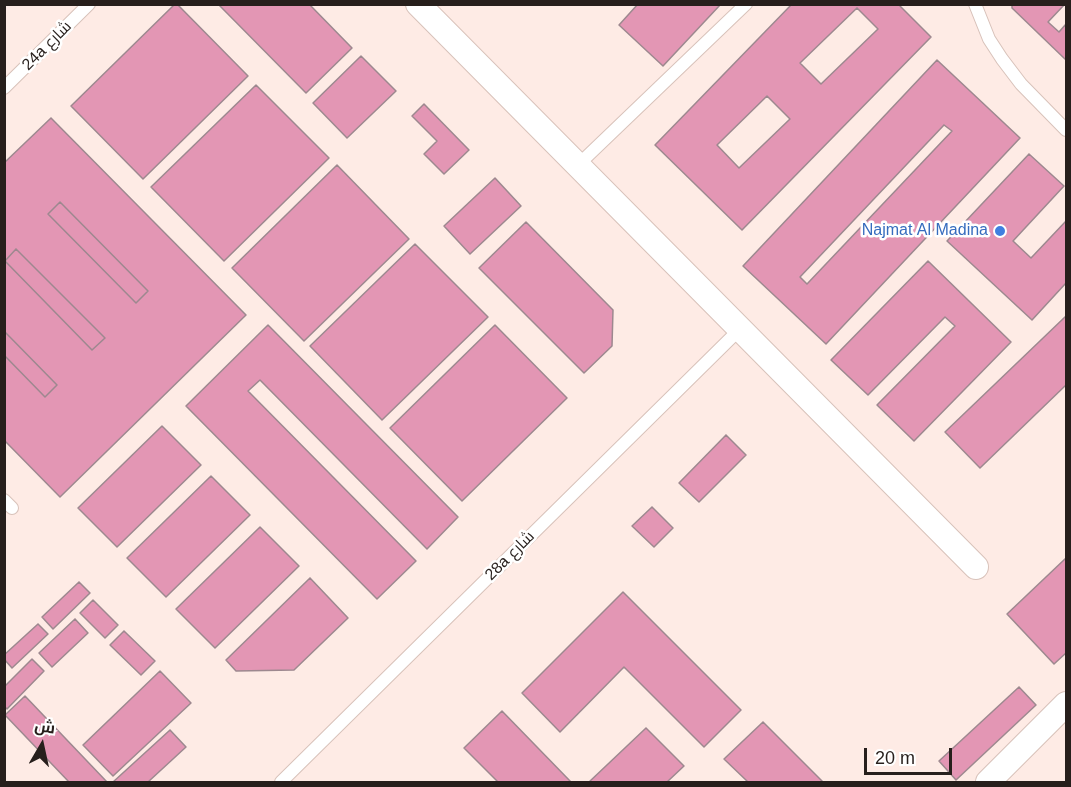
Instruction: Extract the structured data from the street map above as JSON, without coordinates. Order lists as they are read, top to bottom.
{
  "streets": {
    "lane": ["24a شارع", "28a شارع"]
  },
  "places": ["Najmat Al Madina"],
  "scale_bar": "20 m",
  "north": "top"
}
